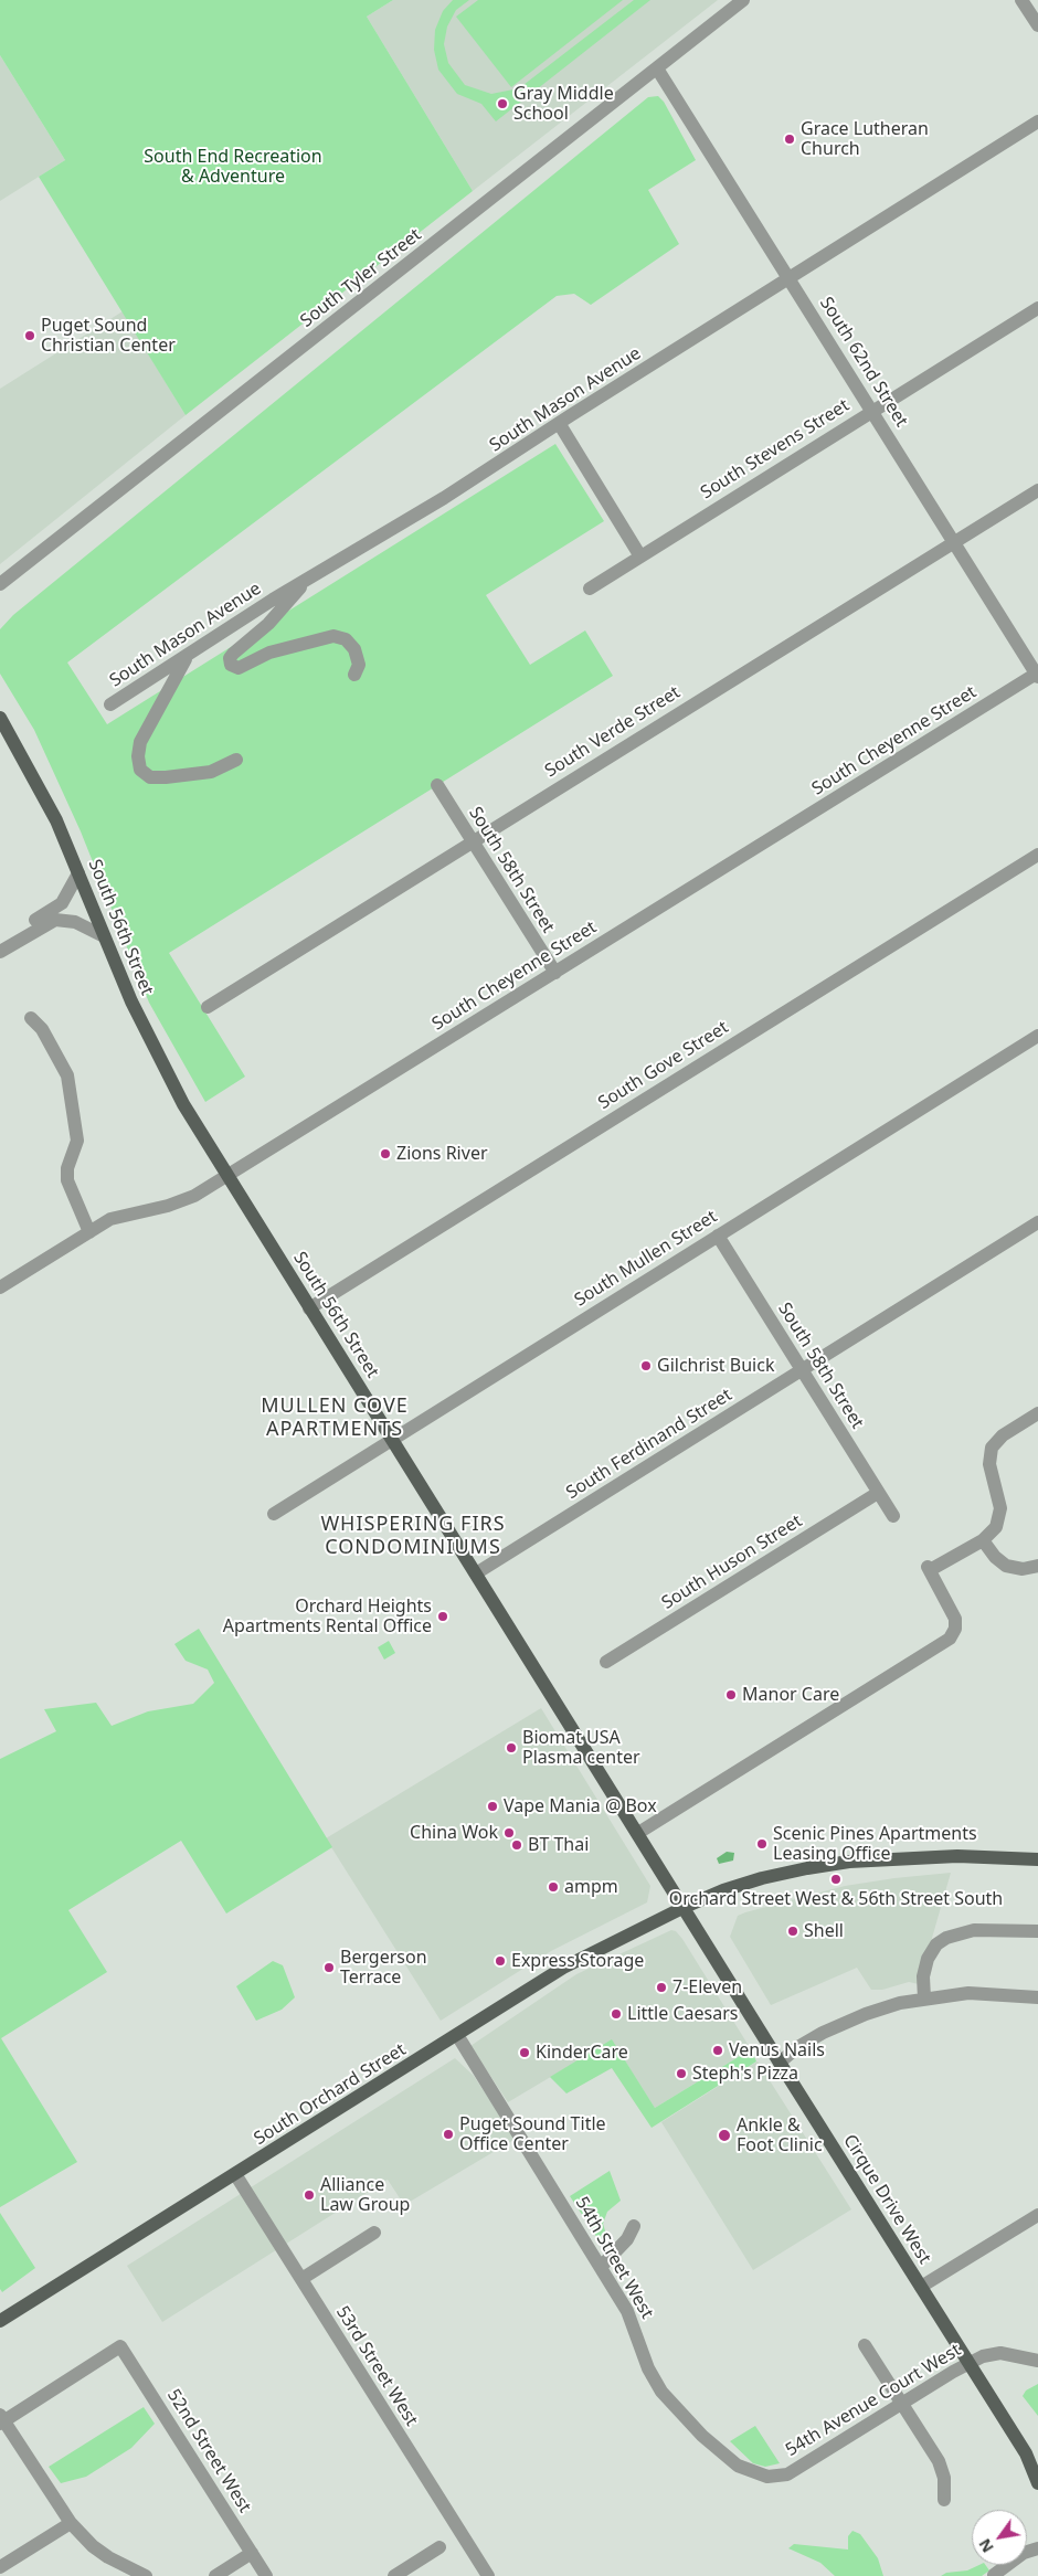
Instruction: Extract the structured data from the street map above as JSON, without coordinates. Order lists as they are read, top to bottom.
{
  "streets": {
    "main road": ["South 56th Street", "South Orchard Street", "Cirque Drive West"],
    "street": [
      "South Tyler Street",
      "South 62nd Street",
      "South Mason Avenue",
      "South Stevens Street",
      "South Verde Street",
      "South Cheyenne Street",
      "South 58th Street",
      "South Gove Street",
      "South Mullen Street",
      "South Ferdinand Street",
      "South Huson Street",
      "54th Street West",
      "53rd Street West",
      "54th Avenue Court West",
      "52nd Street West"
    ]
  },
  "crossings": [
    ["South Tyler Street", "South 62nd Street"],
    ["South 62nd Street", "South Mason Avenue"],
    ["South 62nd Street", "South Stevens Street"],
    ["South 62nd Street", "South Verde Street"],
    ["South 62nd Street", "South Cheyenne Street"],
    ["South Verde Street", "South 58th Street"],
    ["South Cheyenne Street", "South 58th Street"],
    ["South Cheyenne Street", "South 56th Street"],
    ["South 58th Street", "South Mullen Street"],
    ["South 58th Street", "South Ferdinand Street"],
    ["South 58th Street", "South Huson Street"],
    ["South 56th Street", "South Gove Street"],
    ["South 56th Street", "South Mullen Street"],
    ["South 56th Street", "South Ferdinand Street"],
    ["South 56th Street", "South Orchard Street"],
    ["South 56th Street", "Cirque Drive West"],
    ["South Orchard Street", "Cirque Drive West"],
    ["South Orchard Street", "54th Street West"],
    ["South Orchard Street", "53rd Street West"],
    ["Cirque Drive West", "54th Avenue Court West"],
    ["54th Street West", "54th Avenue Court West"]
  ],
  "districts": ["MULLEN COVE APARTMENTS", "WHISPERING FIRS CONDOMINIUMS"],
  "parks": ["South End Recreation & Adventure"],
  "places": [
    "Gray Middle School",
    "Grace Lutheran Church",
    "Puget Sound Christian Center",
    "Zions River",
    "Gilchrist Buick",
    "Orchard Heights Apartments Rental Office",
    "Manor Care",
    "Biomat USA Plasma center",
    "Vape Mania @ Box",
    "China Wok",
    "Scenic Pines Apartments Leasing Office",
    "BT Thai",
    "Orchard Street West & 56th Street South",
    "ampm",
    "Shell",
    "Express Storage",
    "Bergerson Terrace",
    "7-Eleven",
    "Little Caesars",
    "Venus Nails",
    "KinderCare",
    "Steph's Pizza",
    "Puget Sound Title Office Center",
    "Ankle & Foot Clinic",
    "Alliance Law Group"
  ],
  "north": "bottom left"
}
